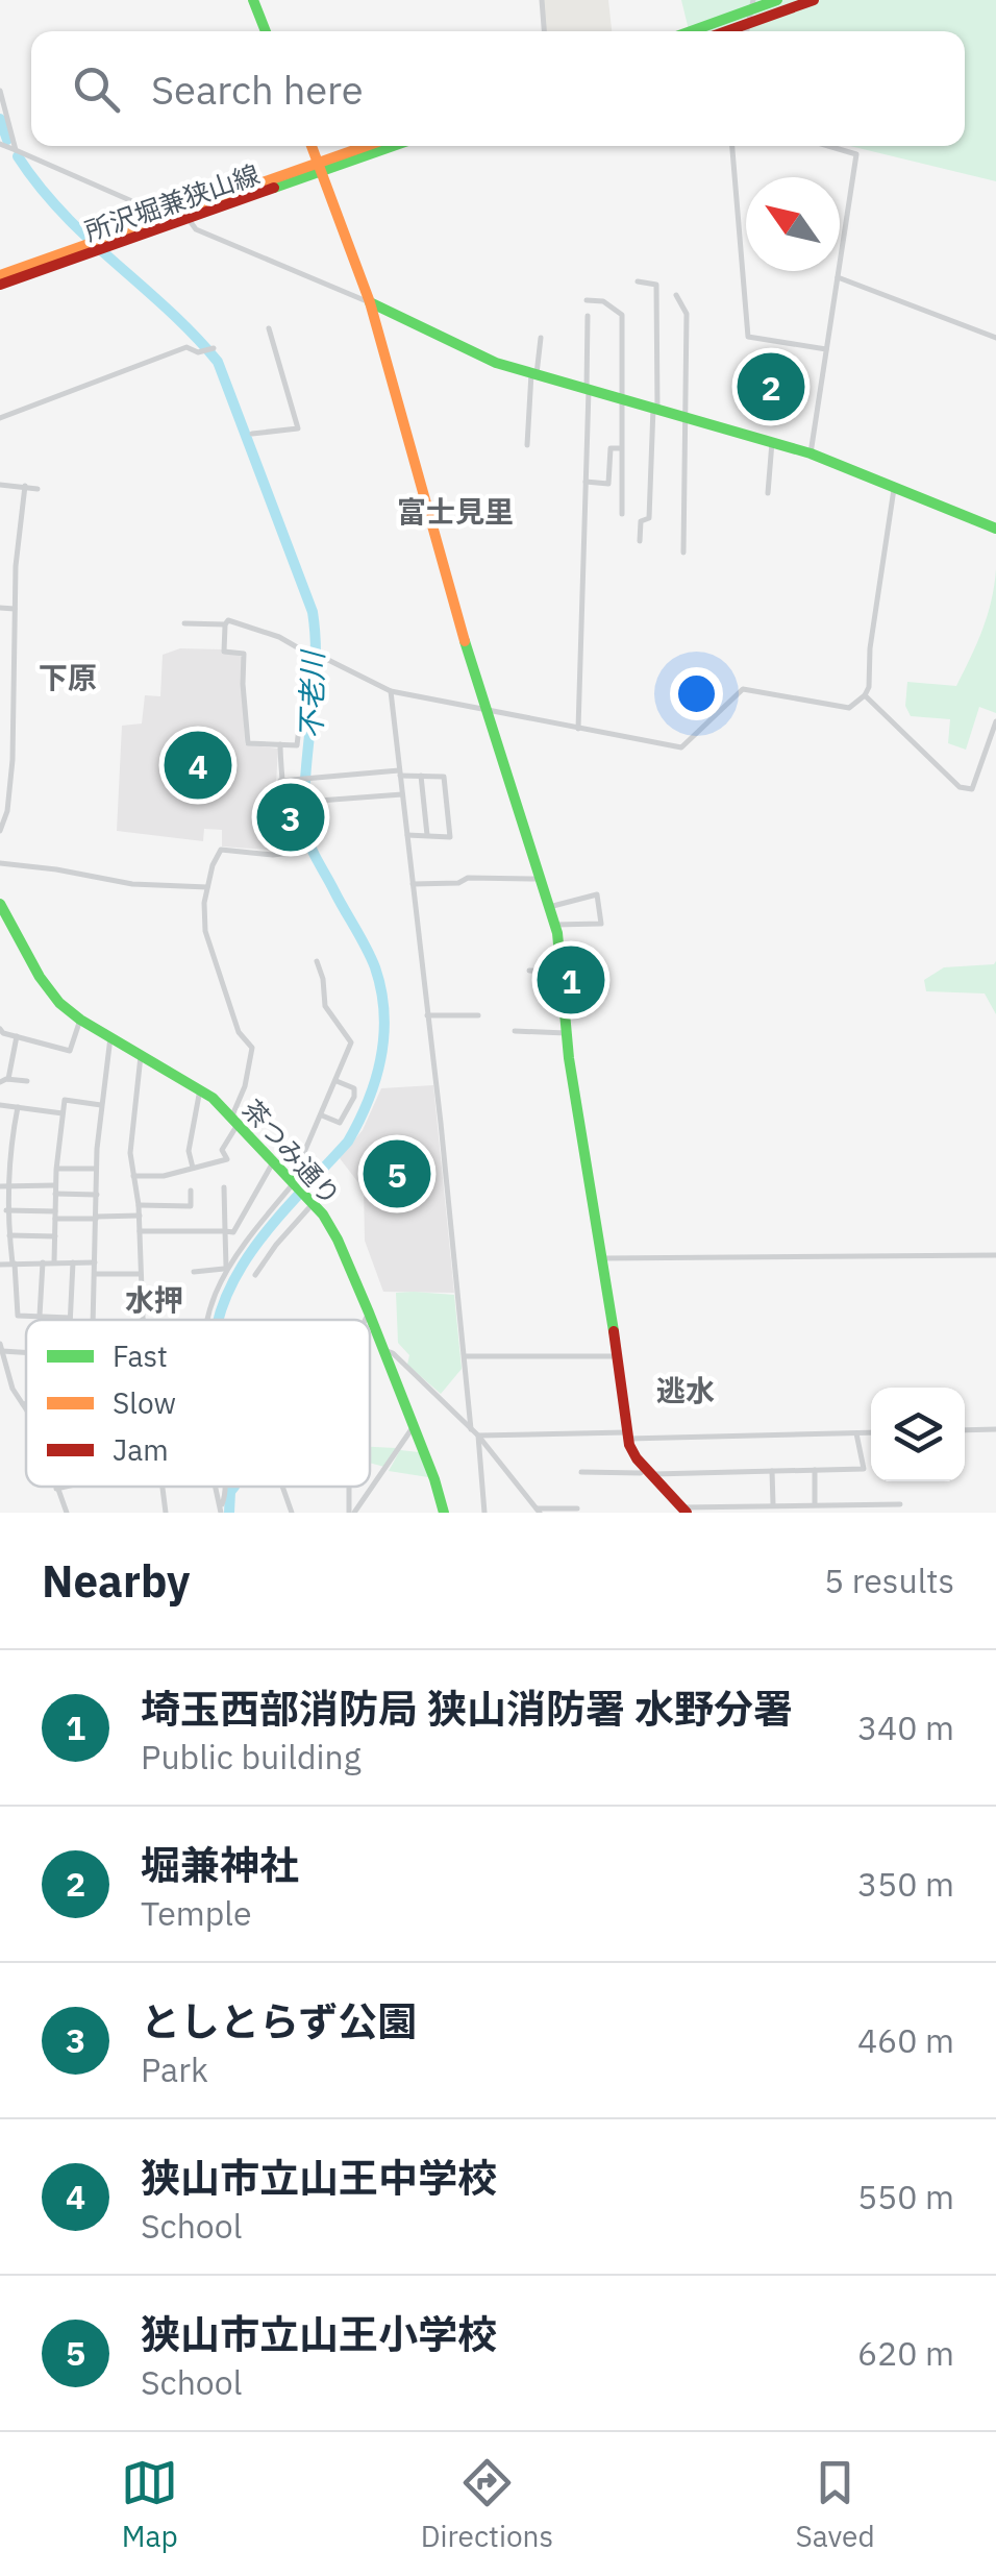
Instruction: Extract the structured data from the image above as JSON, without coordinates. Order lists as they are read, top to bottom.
{
  "streets": {
    "street": ["所沢堀兼狭山線", "茶つみ通り"]
  },
  "districts": [
    "富士見里",
    "下原",
    "水押",
    "逃水"
  ],
  "water": ["不老川"],
  "legend": ["Fast", "Slow", "Jam"],
  "north": "top left",
  "page": {
    "search": "Search here",
    "pins": [
      "2",
      "4",
      "3",
      "1",
      "5"
    ],
    "heading": ["Nearby", "5 results"],
    "list": [
      {
        "mark": "1",
        "name": "埼玉西部消防局 狭山消防署 水野分署",
        "note": "Public building",
        "value": "340 m"
      },
      {
        "mark": "2",
        "name": "堀兼神社",
        "note": "Temple",
        "value": "350 m"
      },
      {
        "mark": "3",
        "name": "としとらず公園",
        "note": "Park",
        "value": "460 m"
      },
      {
        "mark": "4",
        "name": "狭山市立山王中学校",
        "note": "School",
        "value": "550 m"
      },
      {
        "mark": "5",
        "name": "狭山市立山王小学校",
        "note": "School",
        "value": "620 m"
      }
    ],
    "nav": ["Map", "Directions", "Saved"]
  }
}
